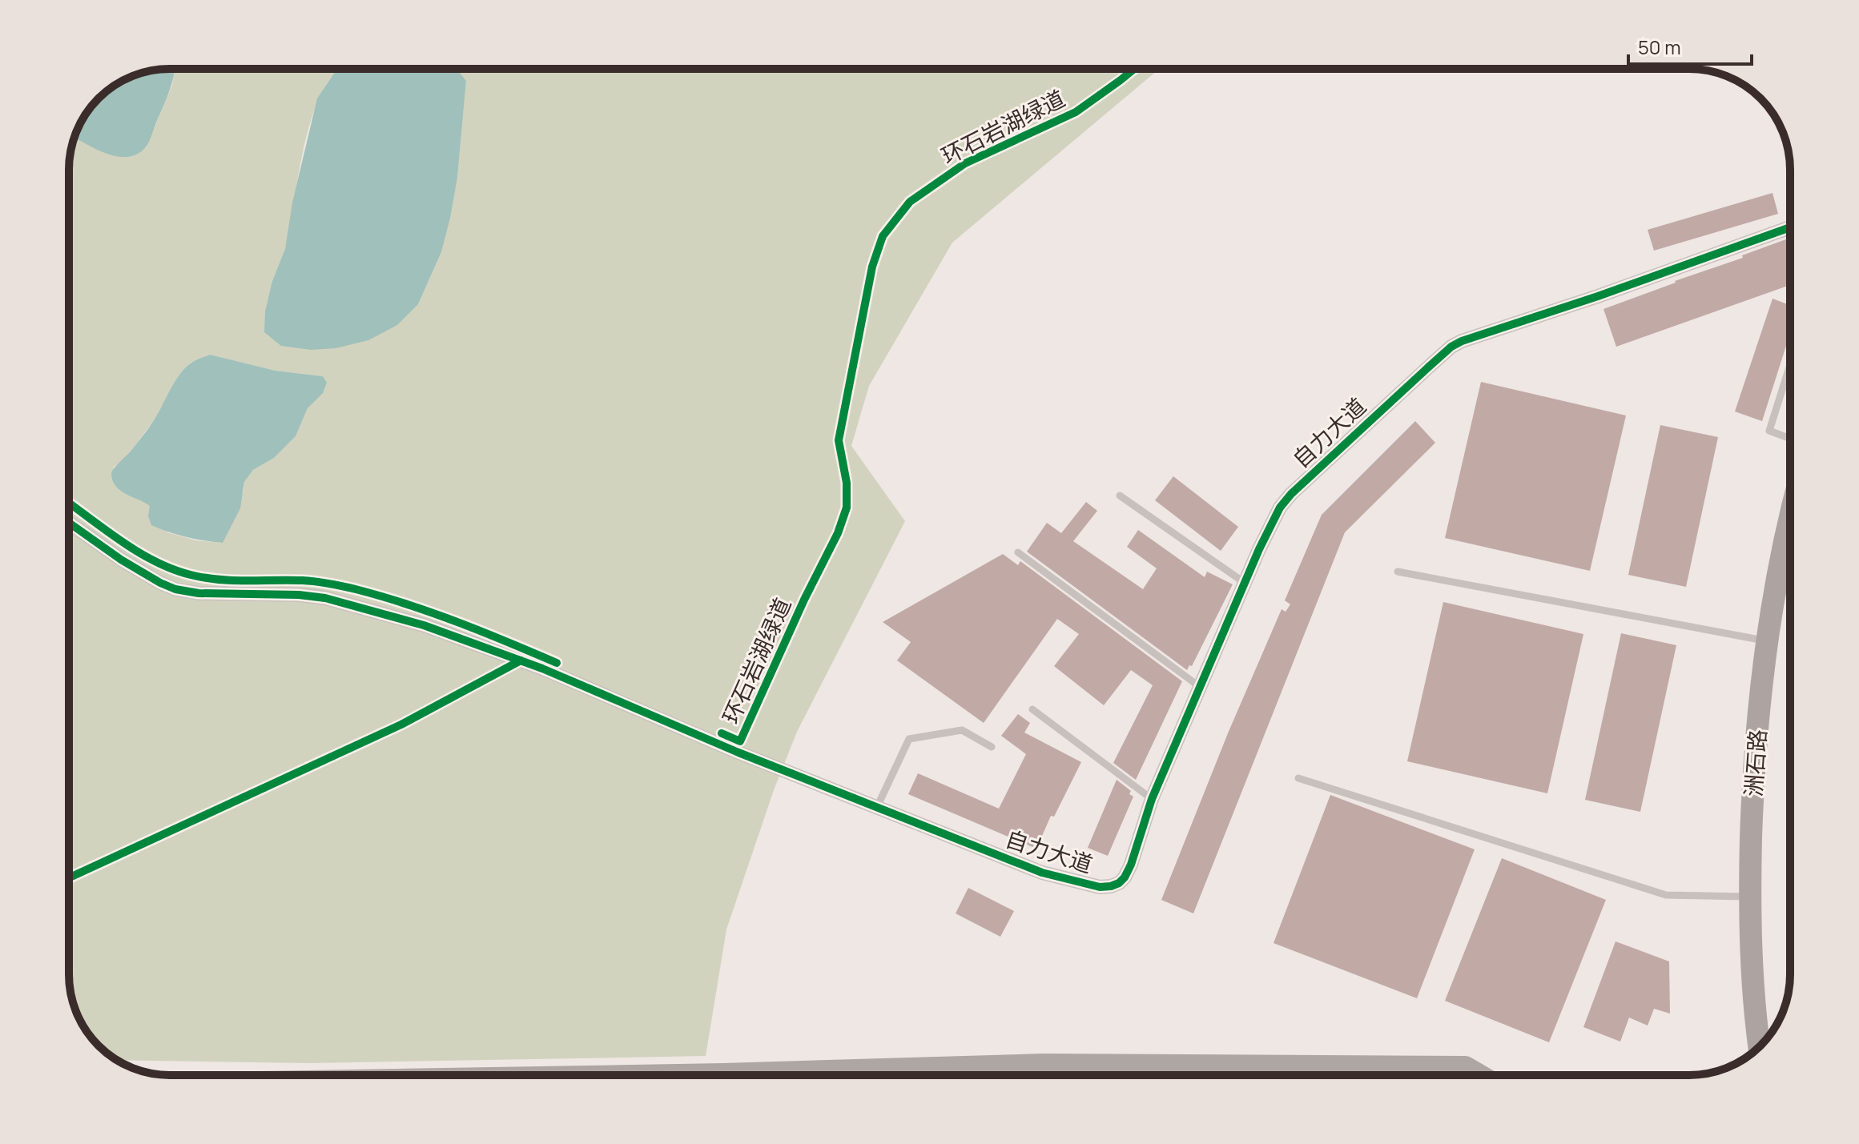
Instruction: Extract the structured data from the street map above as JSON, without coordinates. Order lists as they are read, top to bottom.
{
  "streets": {
    "main road": ["洲石路"],
    "street": ["自力大道"],
    "cycle path": ["环石岩湖绿道"]
  },
  "scale_bar": "50 m"
}
